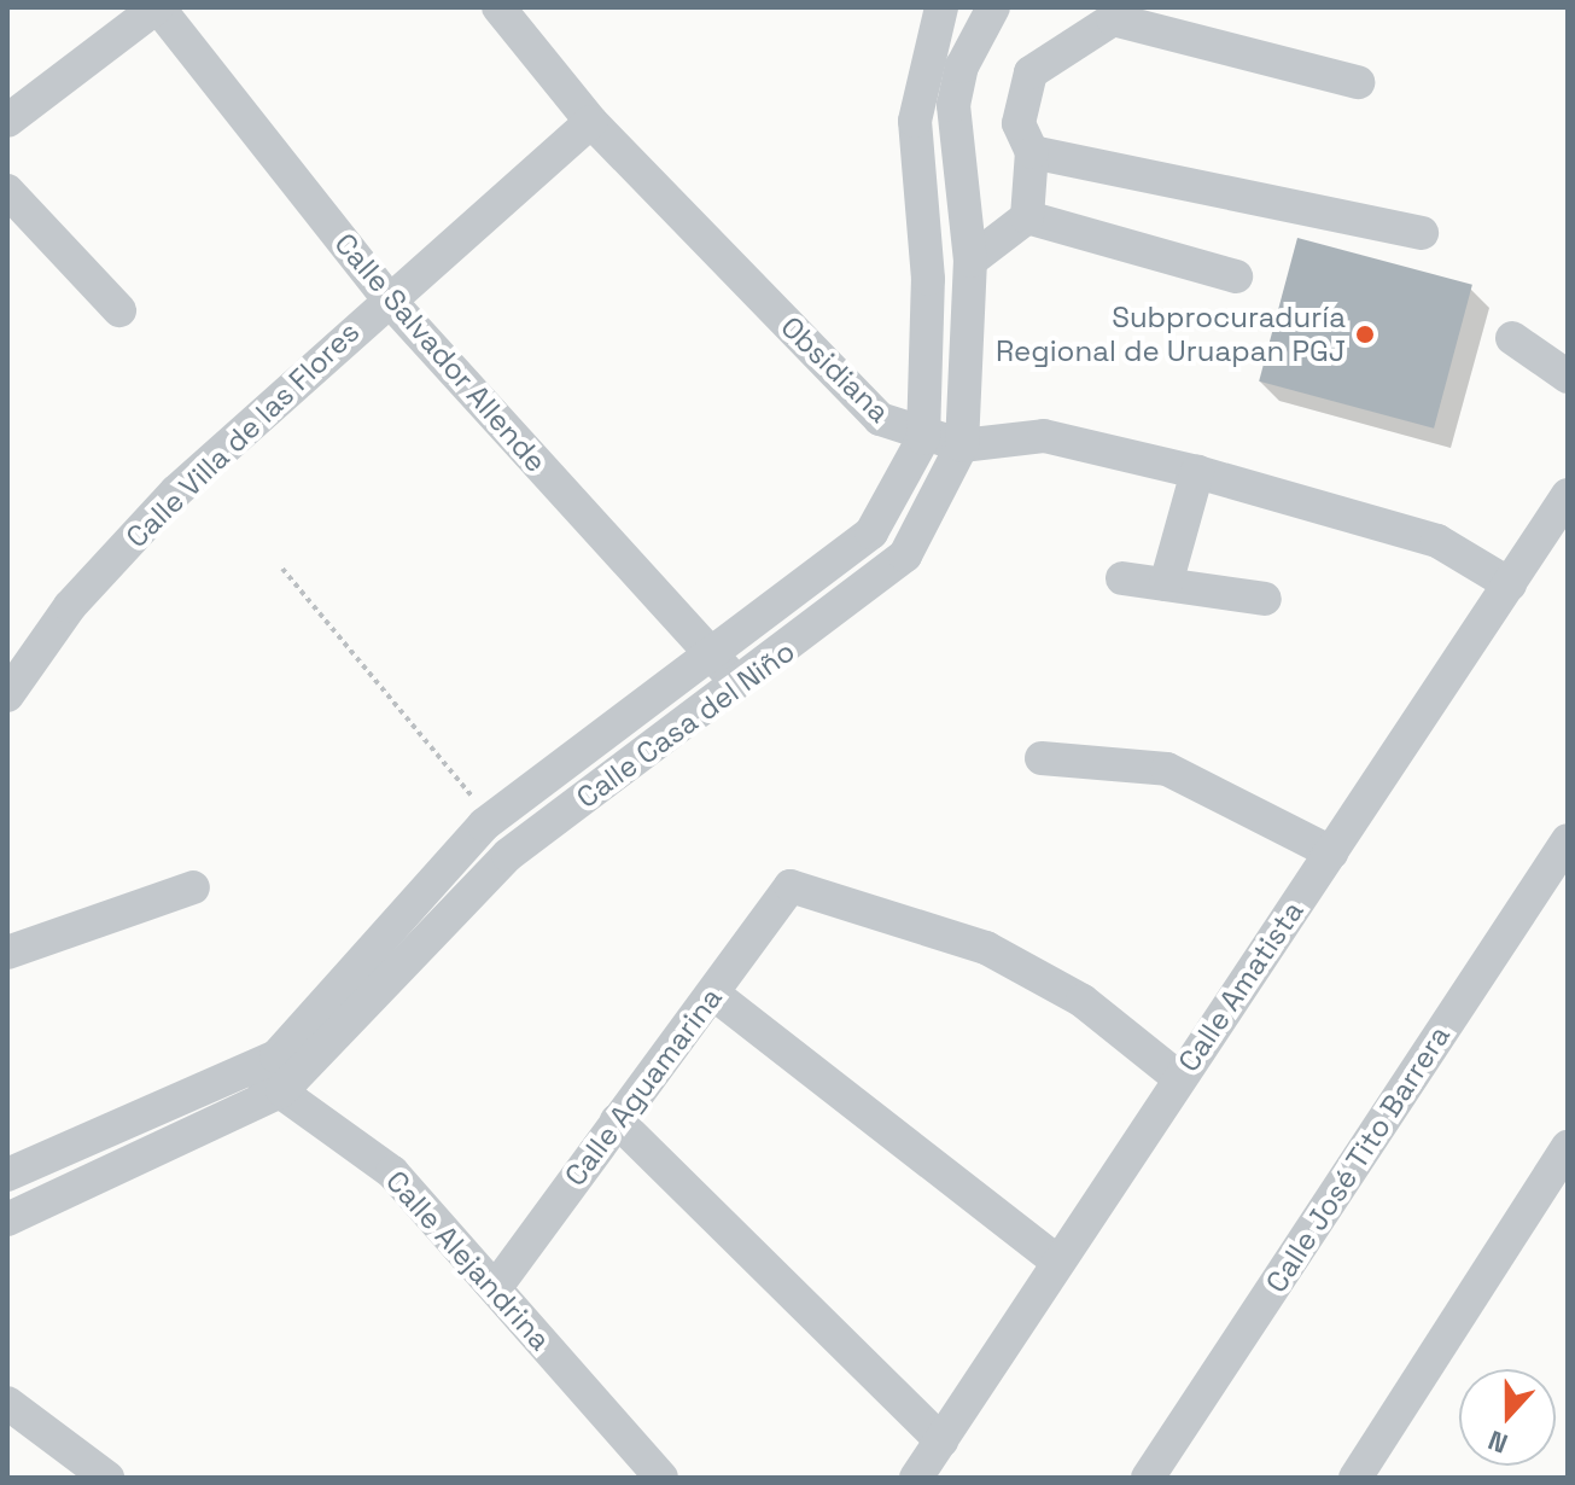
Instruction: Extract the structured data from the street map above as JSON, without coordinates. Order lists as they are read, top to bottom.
{
  "streets": {
    "street": [
      "Calle Salvador Allende",
      "Obsidiana",
      "Calle Villa de las Flores",
      "Calle Casa del Niño",
      "Calle Amatista",
      "Calle Aguamarina",
      "Calle José Tito Barrera",
      "Calle Alejandrina"
    ]
  },
  "crossings": [
    ["Calle Salvador Allende", "Calle Villa de las Flores"],
    ["Calle Salvador Allende", "Calle Casa del Niño"],
    ["Obsidiana", "Calle Villa de las Flores"],
    ["Obsidiana", "Calle Casa del Niño"],
    ["Obsidiana", "Calle Amatista"],
    ["Calle Casa del Niño", "Calle Alejandrina"],
    ["Calle Amatista", "Calle Aguamarina"],
    ["Calle Aguamarina", "Calle Alejandrina"]
  ],
  "places": ["Subprocuraduría Regional de Uruapan PGJ"],
  "north": "bottom"
}
